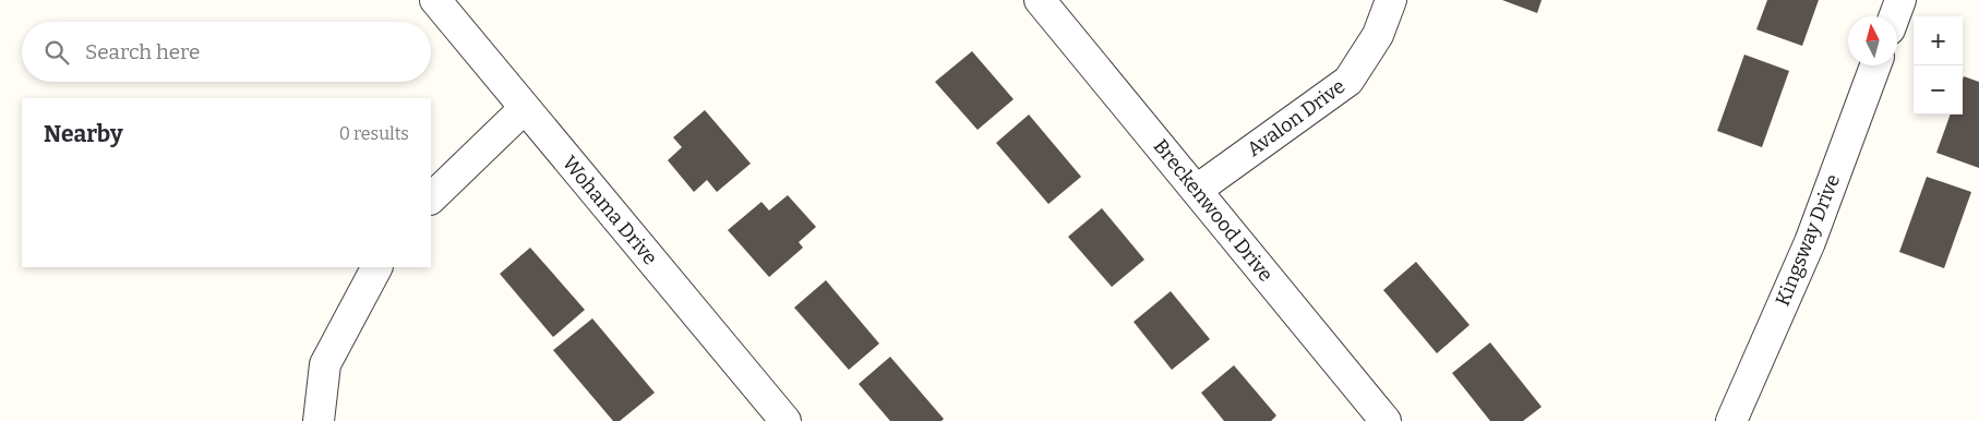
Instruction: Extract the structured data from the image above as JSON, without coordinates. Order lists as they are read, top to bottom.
{
  "streets": {
    "street": [
      "Avalon Drive",
      "Wohama Drive",
      "Breckenwood Drive",
      "Kingsway Drive"
    ]
  },
  "crossings": [
    ["Avalon Drive", "Breckenwood Drive"]
  ],
  "north": "top",
  "page": {
    "map_buttons": ["+", "−"],
    "search": "Search here",
    "heading": ["Nearby", "0 results"]
  }
}
